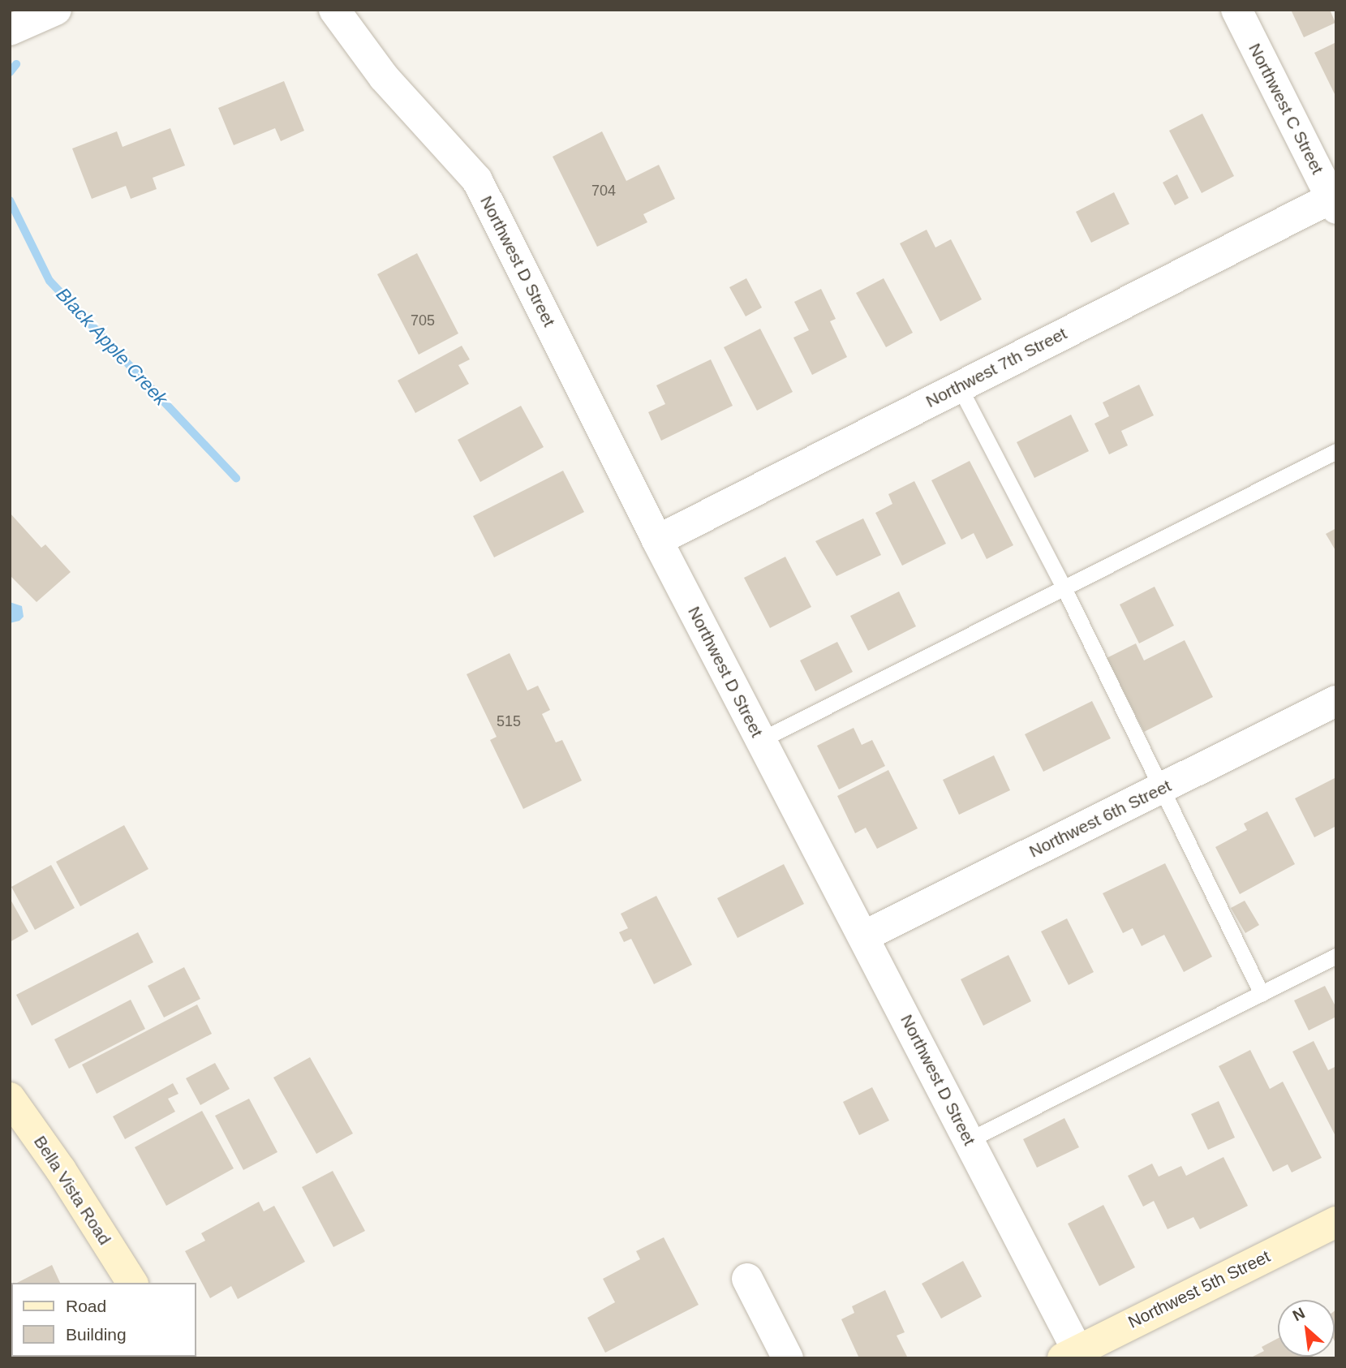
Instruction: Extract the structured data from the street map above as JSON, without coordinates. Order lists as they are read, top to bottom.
{
  "streets": {
    "street": [
      "Northwest C Street",
      "Northwest D Street",
      "Northwest 7th Street",
      "Northwest 6th Street",
      "Bella Vista Road",
      "Northwest 5th Street"
    ]
  },
  "crossings": [
    ["Northwest C Street", "Northwest 7th Street"],
    ["Northwest D Street", "Northwest 7th Street"],
    ["Northwest D Street", "Northwest 6th Street"],
    ["Northwest D Street", "Northwest 5th Street"]
  ],
  "water": ["Black Apple Creek"],
  "house_numbers": ["704", "705", "515"],
  "legend": ["Road", "Building"],
  "north": "top left"
}
